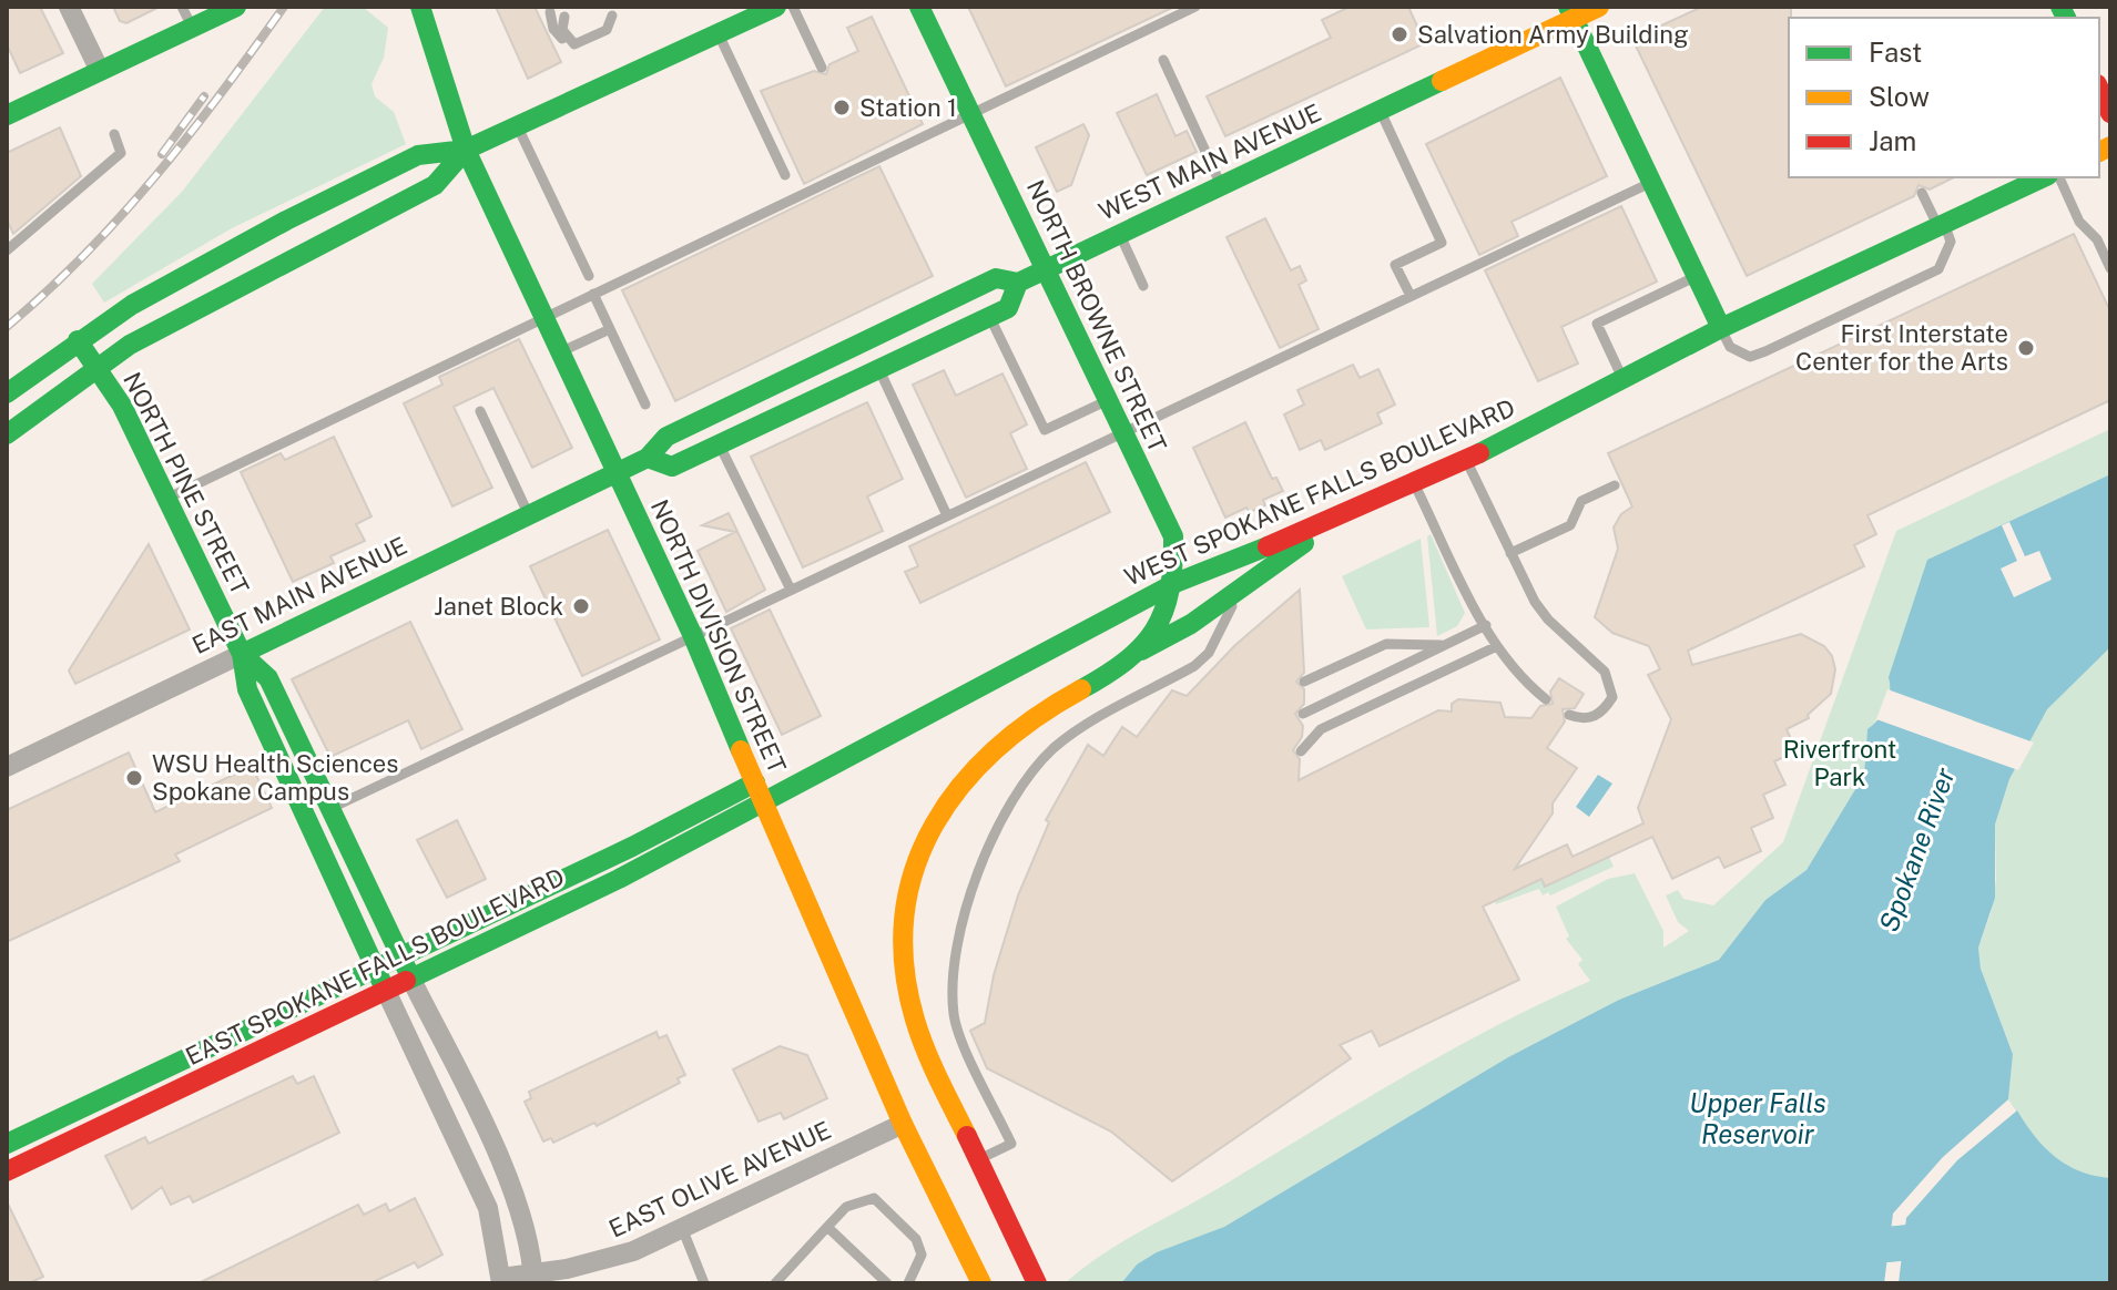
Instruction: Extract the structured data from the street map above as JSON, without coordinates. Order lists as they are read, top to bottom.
{
  "streets": {
    "main road": [
      "WEST MAIN AVENUE",
      "NORTH BROWNE STREET",
      "NORTH PINE STREET",
      "WEST SPOKANE FALLS BOULEVARD",
      "EAST MAIN AVENUE",
      "NORTH DIVISION STREET",
      "EAST SPOKANE FALLS BOULEVARD"
    ],
    "street": ["EAST OLIVE AVENUE"]
  },
  "crossings": [
    ["WEST MAIN AVENUE", "NORTH BROWNE STREET"],
    ["WEST MAIN AVENUE", "EAST MAIN AVENUE"],
    ["WEST MAIN AVENUE", "NORTH DIVISION STREET"],
    ["NORTH BROWNE STREET", "WEST SPOKANE FALLS BOULEVARD"],
    ["NORTH PINE STREET", "EAST MAIN AVENUE"],
    ["NORTH PINE STREET", "EAST SPOKANE FALLS BOULEVARD"],
    ["WEST SPOKANE FALLS BOULEVARD", "NORTH DIVISION STREET"],
    ["WEST SPOKANE FALLS BOULEVARD", "EAST SPOKANE FALLS BOULEVARD"],
    ["EAST MAIN AVENUE", "NORTH DIVISION STREET"],
    ["NORTH DIVISION STREET", "EAST SPOKANE FALLS BOULEVARD"],
    ["NORTH DIVISION STREET", "EAST OLIVE AVENUE"]
  ],
  "water": ["Spokane River", "Upper Falls Reservoir"],
  "parks": ["Riverfront Park"],
  "places": [
    "Salvation Army Building",
    "Station 1",
    "First Interstate Center for the Arts",
    "Janet Block",
    "WSU Health Sciences Spokane Campus"
  ],
  "legend": ["Fast", "Slow", "Jam"]
}
